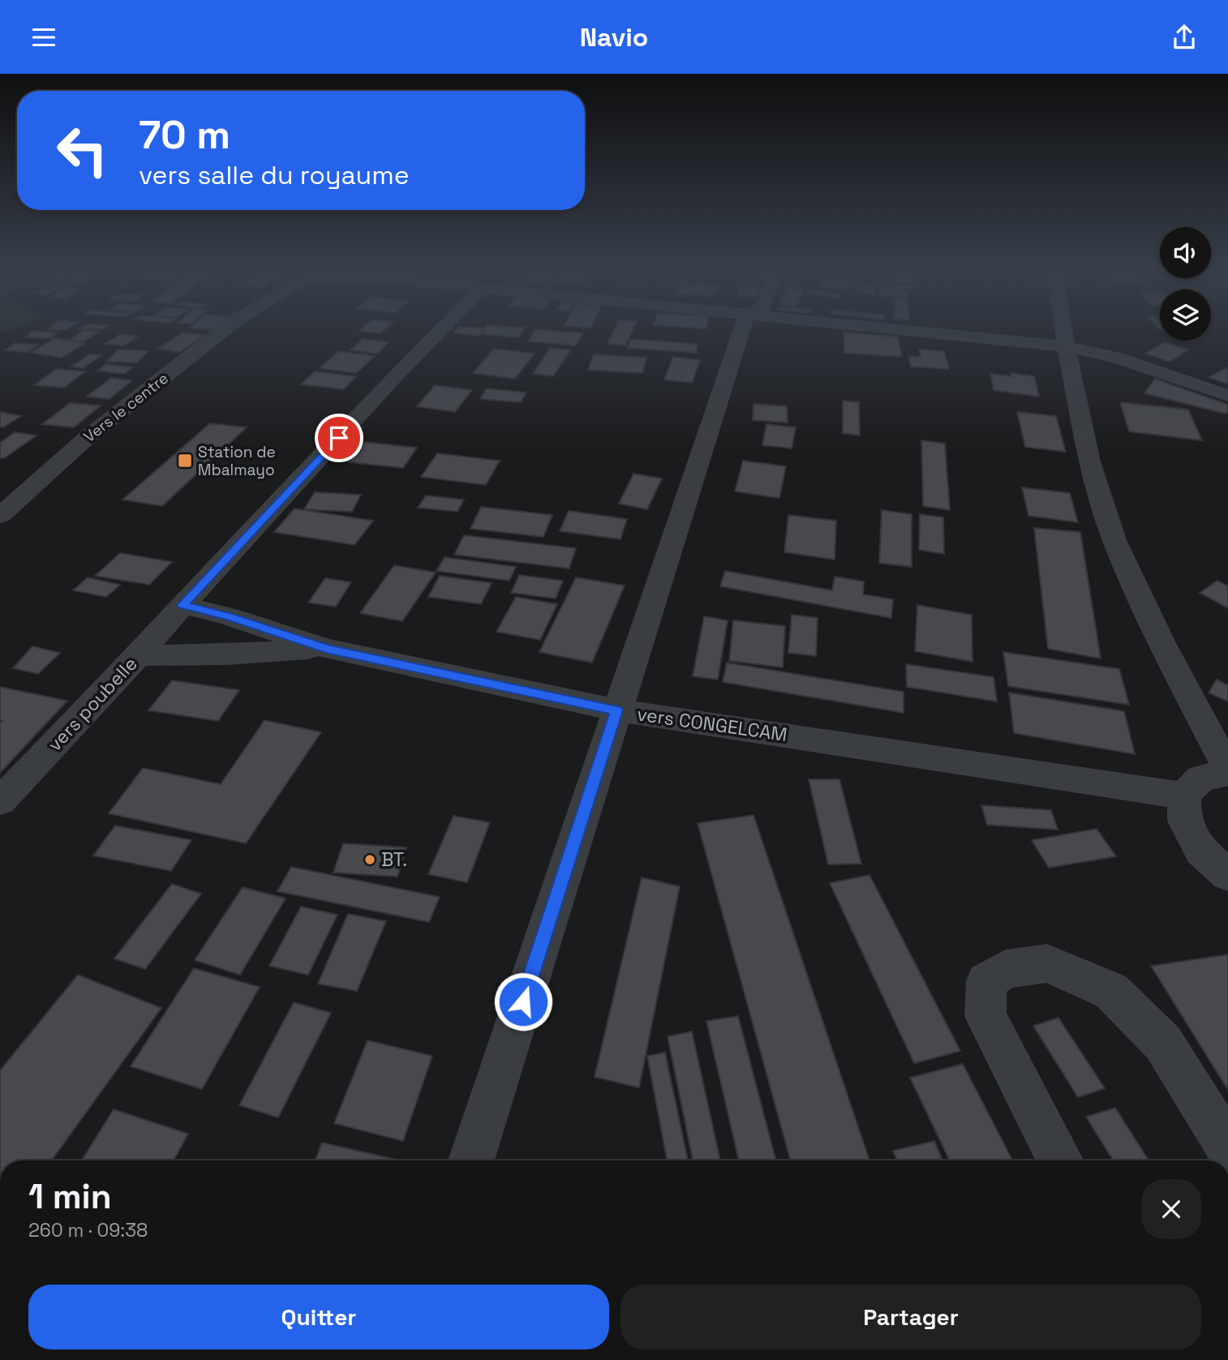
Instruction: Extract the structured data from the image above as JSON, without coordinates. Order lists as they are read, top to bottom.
{
  "streets": {
    "street": ["Vers le centre", "vers poubelle", "vers CONGELCAM"]
  },
  "places": {
    "transit": ["Station de Mbalmayo"],
    "other": ["BT."]
  },
  "page": {
    "header": "Navio",
    "turn": ["70 m", "vers salle du royaume"],
    "heading": ["1 min", "260 m · 09:38"],
    "buttons": ["Quitter", "Partager"]
  }
}
